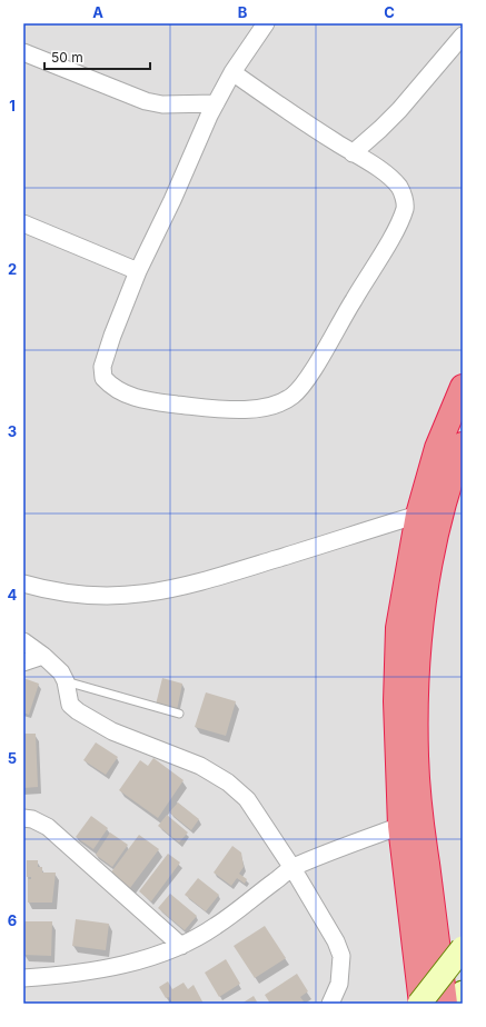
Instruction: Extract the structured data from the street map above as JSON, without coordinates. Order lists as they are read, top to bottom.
{
  "scale_bar": "50 m",
  "grid": {
    "columns": ["A", "B", "C"],
    "rows": [
      "1",
      "2",
      "3",
      "4",
      "5",
      "6"
    ]
  }
}
